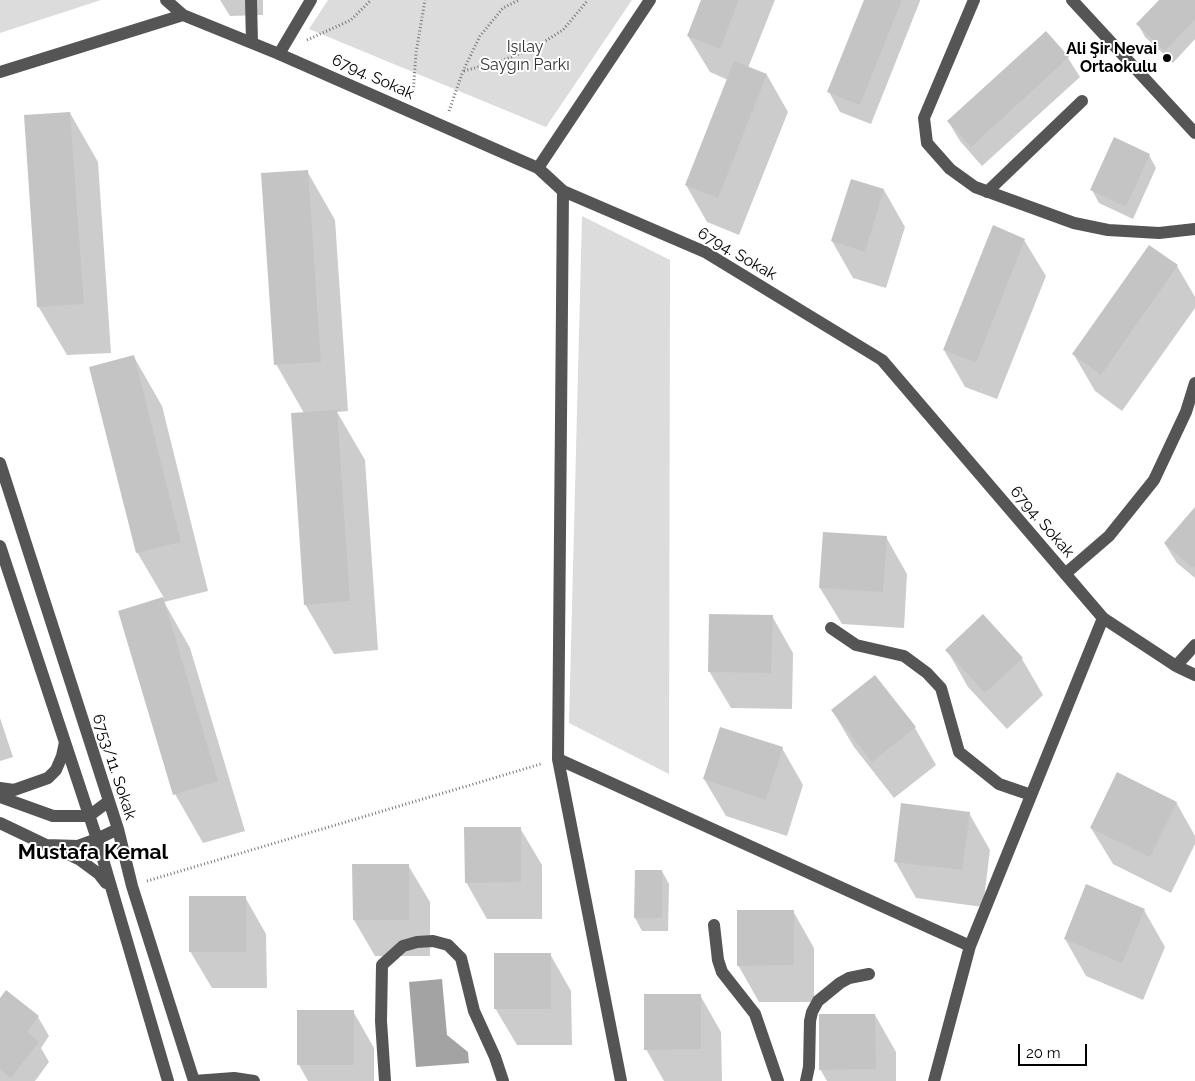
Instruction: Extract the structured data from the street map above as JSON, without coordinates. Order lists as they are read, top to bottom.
{
  "streets": {
    "street": ["6794. Sokak", "6753/11. Sokak"]
  },
  "districts": ["Mustafa Kemal"],
  "parks": ["Işılay Saygın Parkı"],
  "places": ["Ali Şir Nevai Ortaokulu"],
  "scale_bar": "20 m"
}
